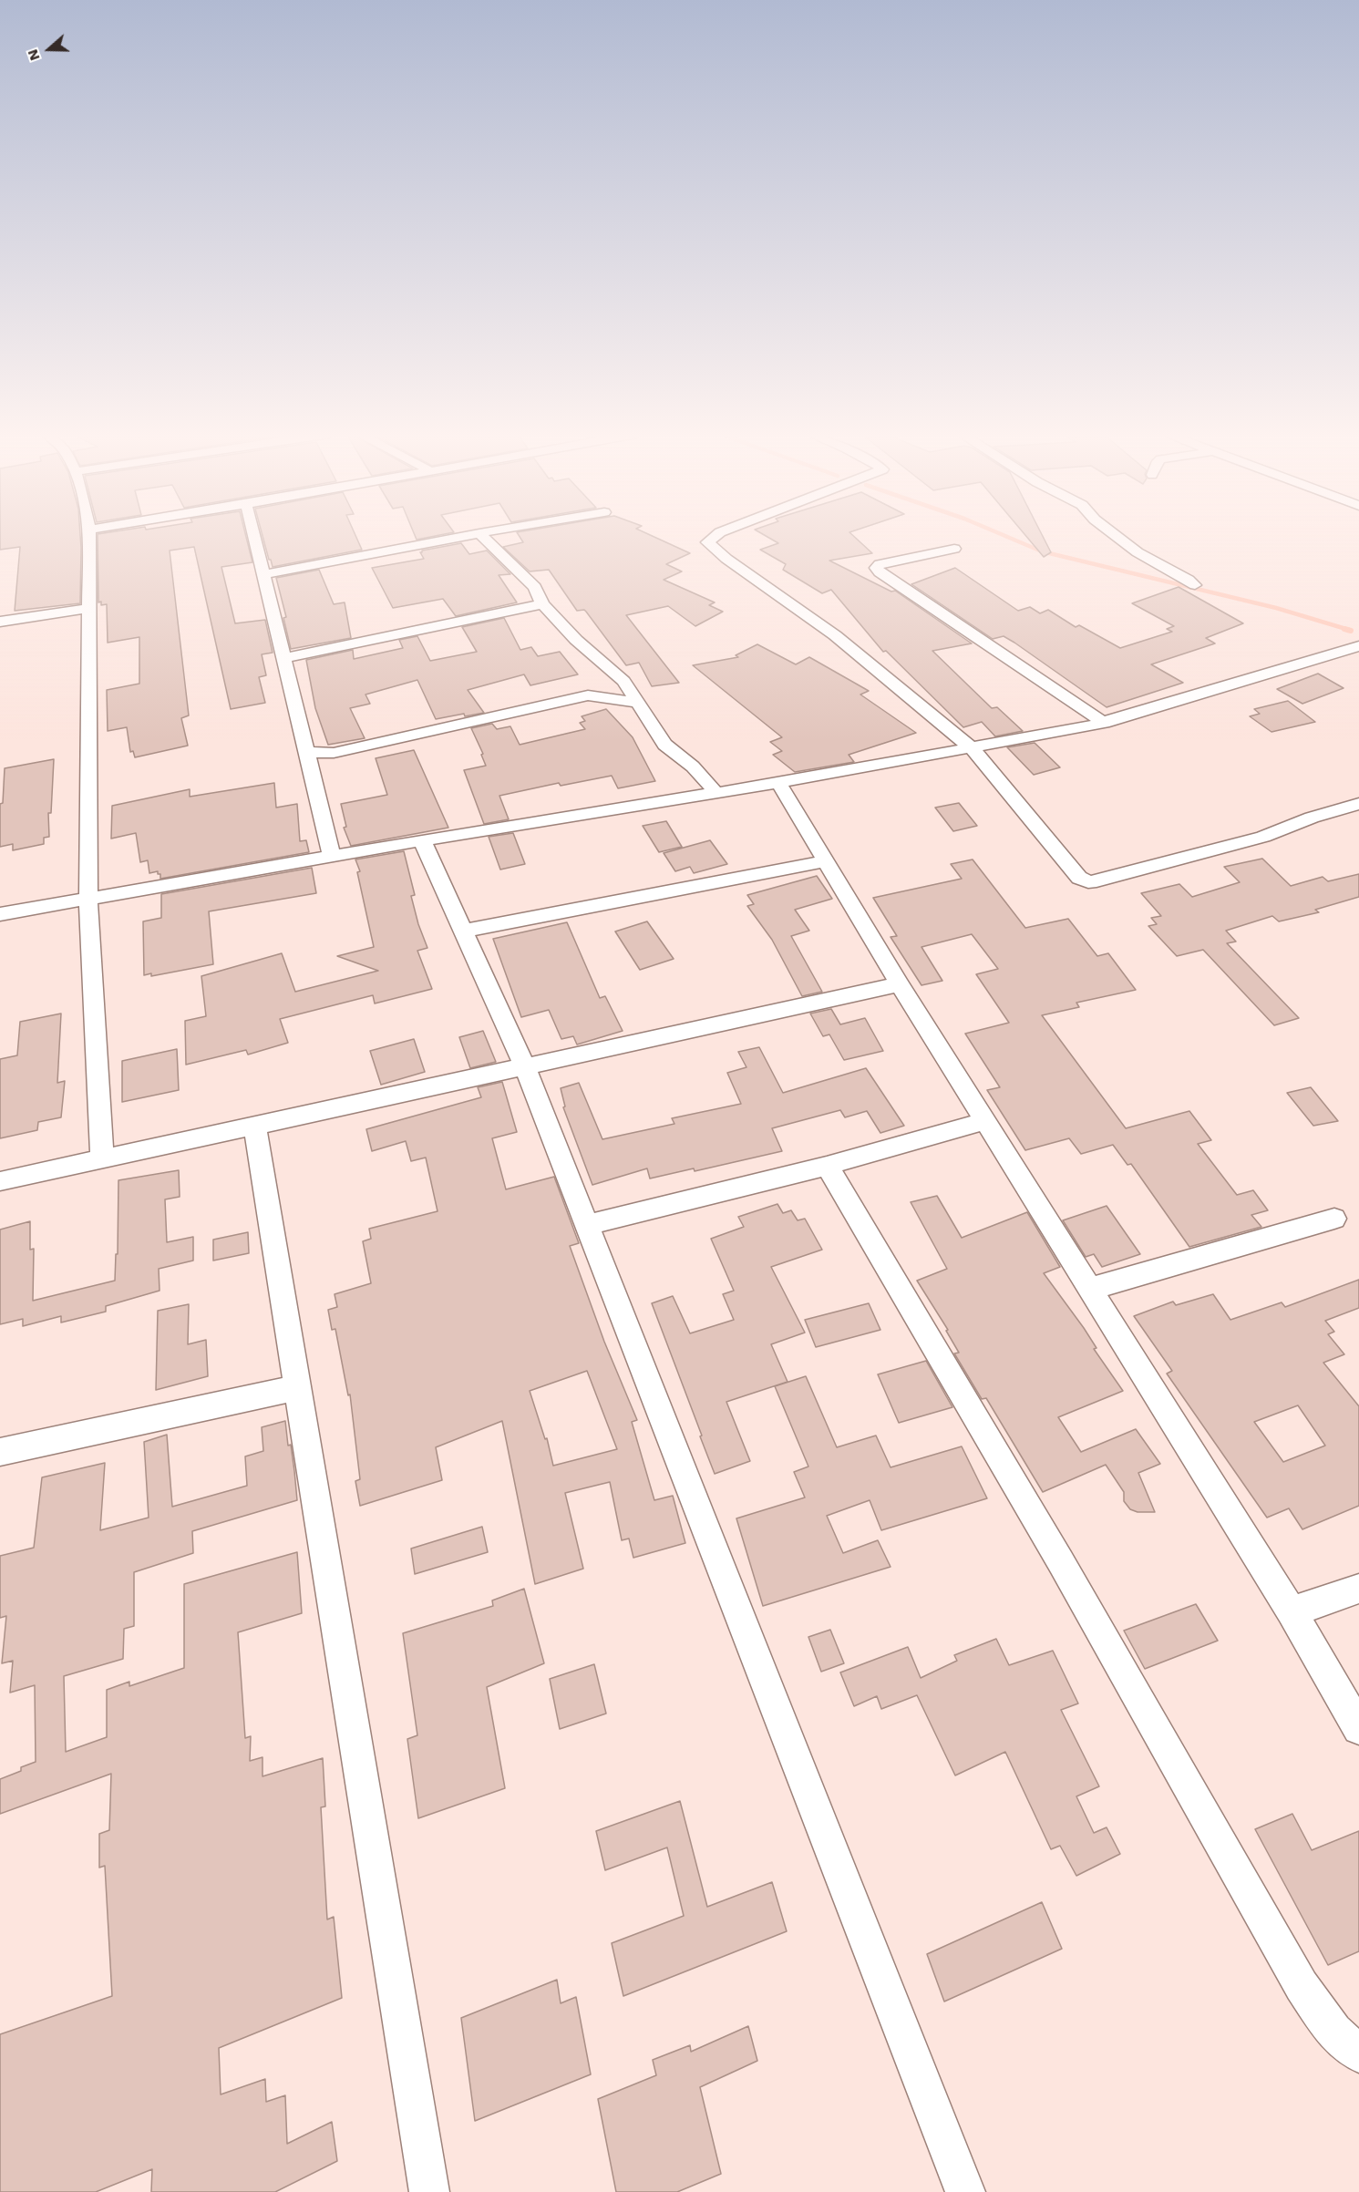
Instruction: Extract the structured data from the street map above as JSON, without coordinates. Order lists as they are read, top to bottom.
{
  "north": "left"
}
